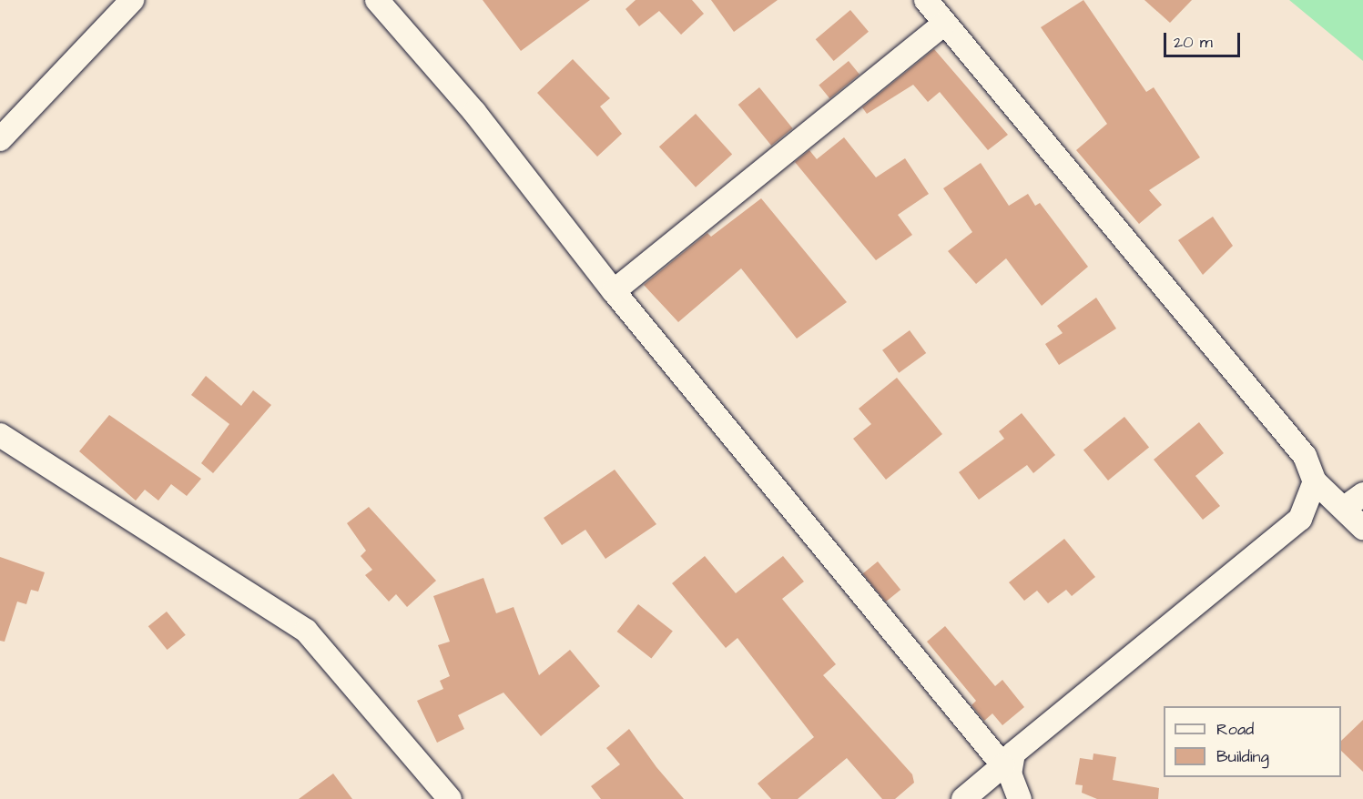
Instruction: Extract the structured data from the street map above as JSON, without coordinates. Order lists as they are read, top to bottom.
{
  "legend": ["Road", "Building"],
  "scale_bar": "20 m"
}
